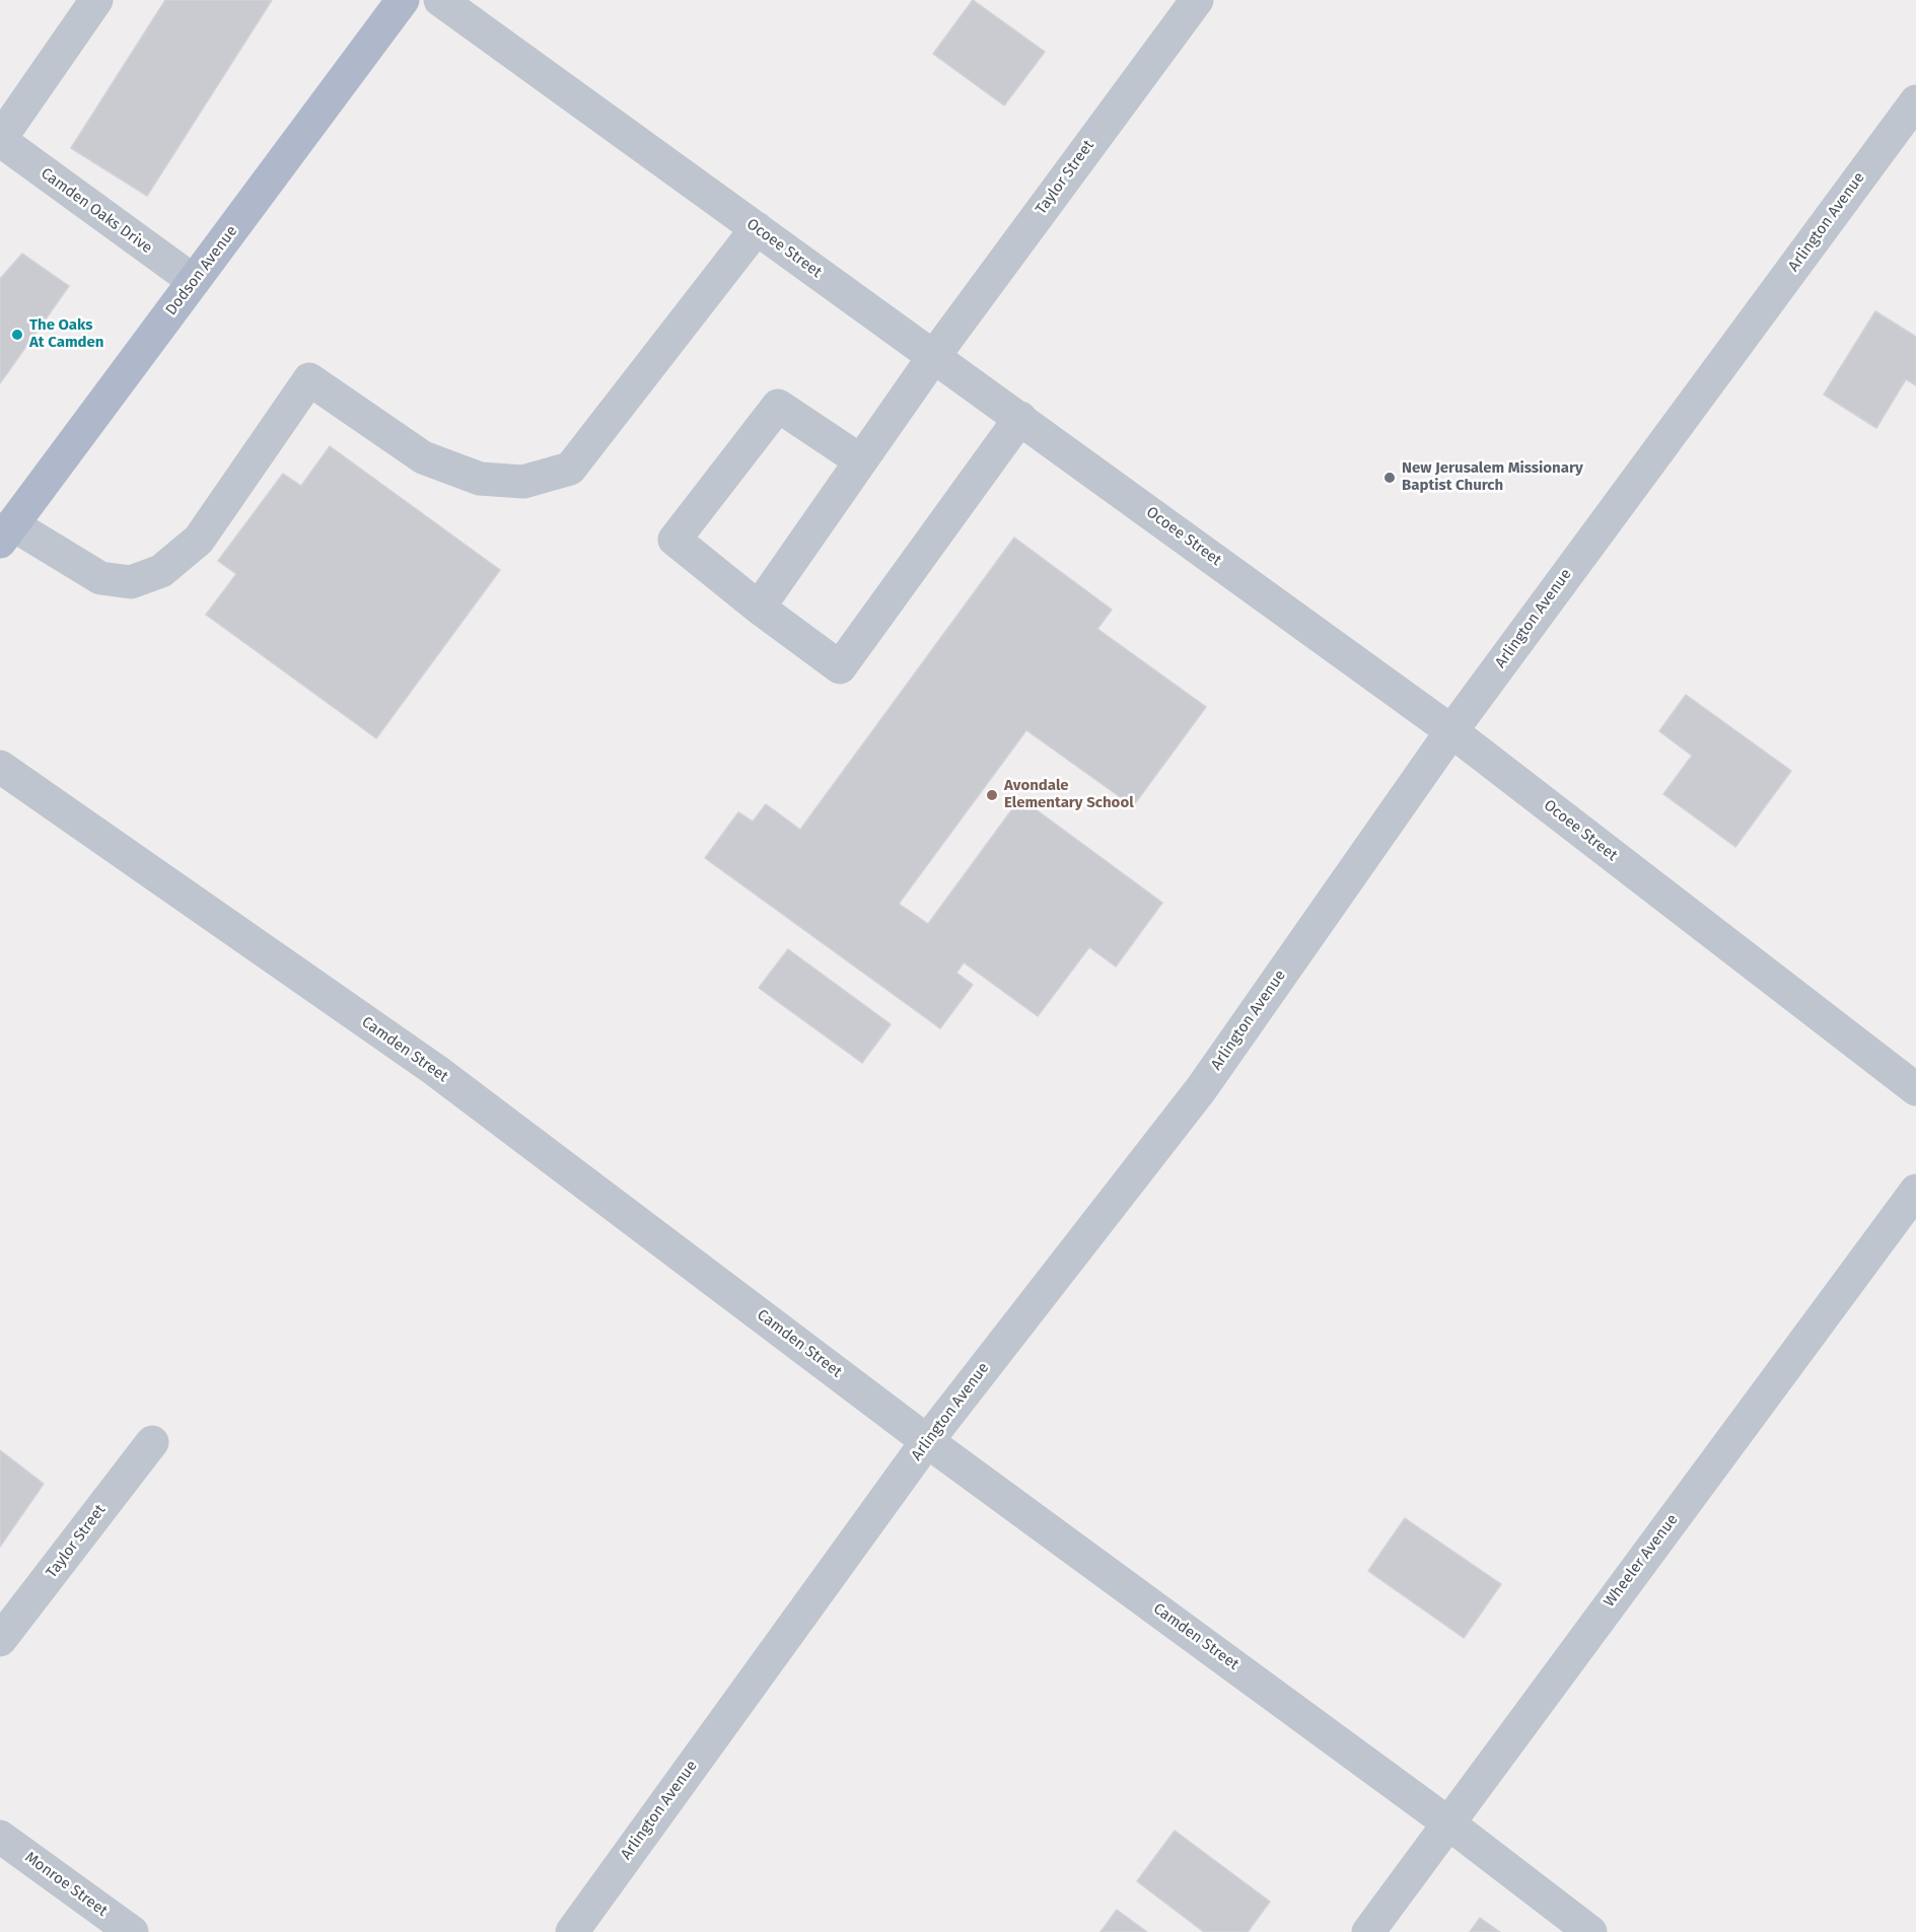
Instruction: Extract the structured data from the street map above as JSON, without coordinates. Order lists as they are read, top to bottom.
{
  "streets": {
    "main road": ["Dodson Avenue"],
    "street": [
      "Taylor Street",
      "Camden Oaks Drive",
      "Arlington Avenue",
      "Ocoee Street",
      "Camden Street",
      "Wheeler Avenue",
      "Monroe Street"
    ]
  },
  "crossings": [
    ["Taylor Street", "Ocoee Street"],
    ["Camden Oaks Drive", "Dodson Avenue"],
    ["Arlington Avenue", "Ocoee Street"],
    ["Arlington Avenue", "Camden Street"],
    ["Camden Street", "Wheeler Avenue"]
  ],
  "places": ["The Oaks At Camden", "New Jerusalem Missionary Baptist Church", "Avondale Elementary School"]
}
